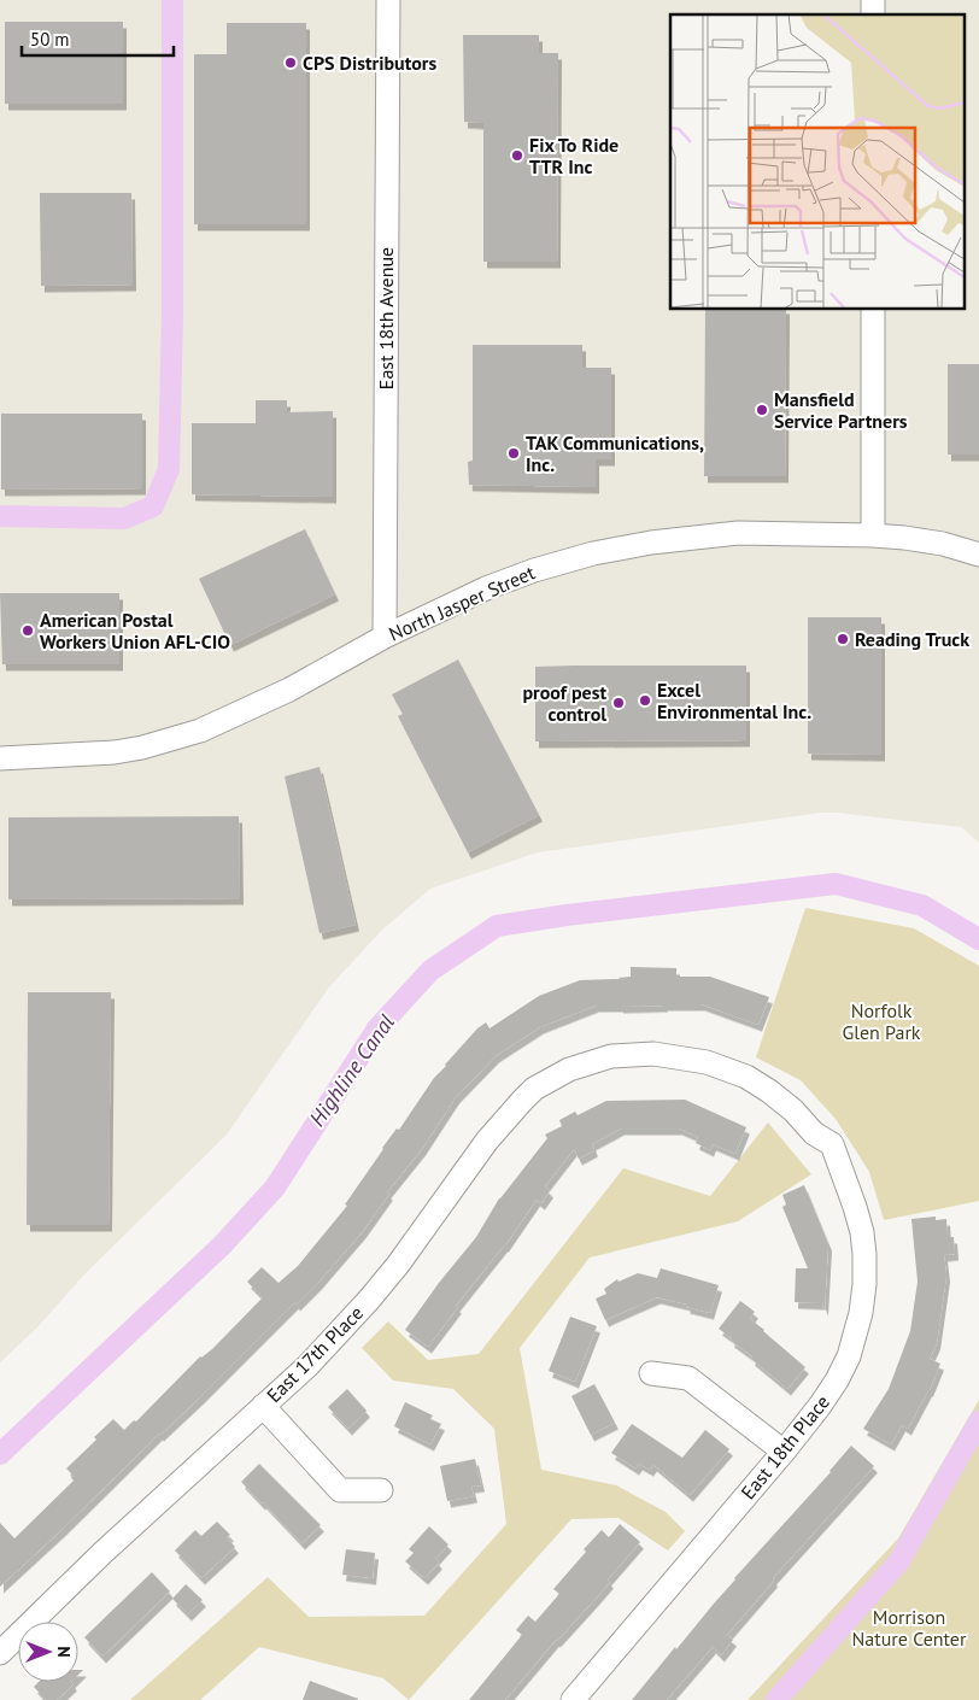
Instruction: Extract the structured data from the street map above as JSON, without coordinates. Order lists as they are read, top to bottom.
{
  "streets": {
    "street": [
      "East 18th Avenue",
      "North Jasper Street",
      "East 17th Place",
      "East 18th Place"
    ]
  },
  "crossings": [
    ["East 18th Avenue", "North Jasper Street"],
    ["East 17th Place", "East 18th Place"]
  ],
  "water": ["Highline Canal"],
  "parks": ["Norfolk Glen Park", "Morrison Nature Center"],
  "places": [
    "CPS Distributors",
    "Fix To Ride TTR Inc",
    "Mansfield Service Partners",
    "TAK Communications, Inc.",
    "American Postal Workers Union AFL-CIO",
    "Reading Truck",
    "Excel Environmental Inc.",
    "proof pest control"
  ],
  "scale_bar": "50 m",
  "north": "right"
}
